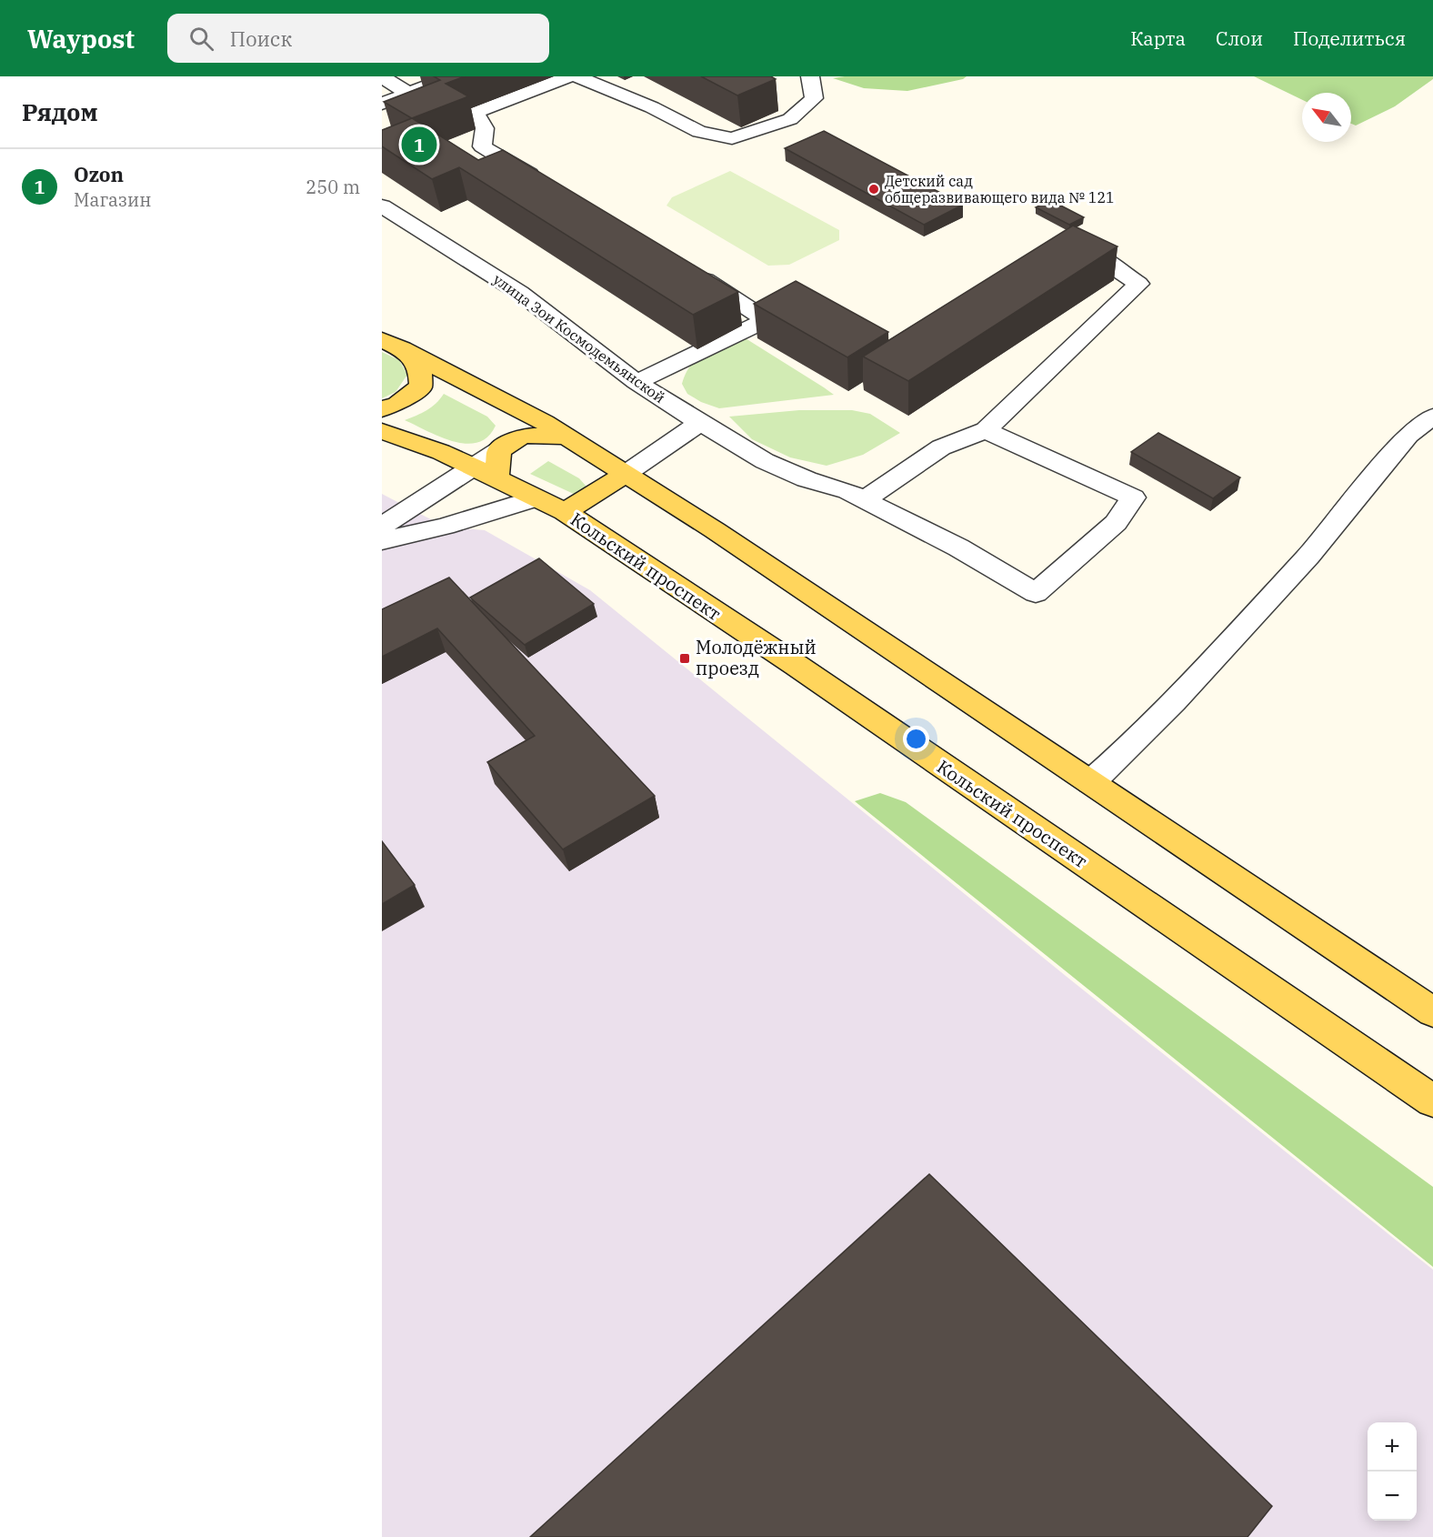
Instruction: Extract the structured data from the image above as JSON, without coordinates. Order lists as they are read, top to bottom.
{
  "streets": {
    "main road": ["Кольский проспект"],
    "street": ["улица Зои Космодемьянской"]
  },
  "places": {
    "other": ["Детский сад общеразвивающего вида № 121"],
    "transit": ["Молодёжный проезд"]
  },
  "north": "top left",
  "page": {
    "header": "Waypost",
    "search": "Поиск",
    "nav": ["Карта", "Слои", "Поделиться"],
    "heading": "Рядом",
    "pins": "1",
    "list": [
      {
        "mark": "1",
        "name": "Ozon",
        "note": "Магазин",
        "value": "250 m"
      }
    ],
    "map_buttons": ["+", "−"]
  }
}
